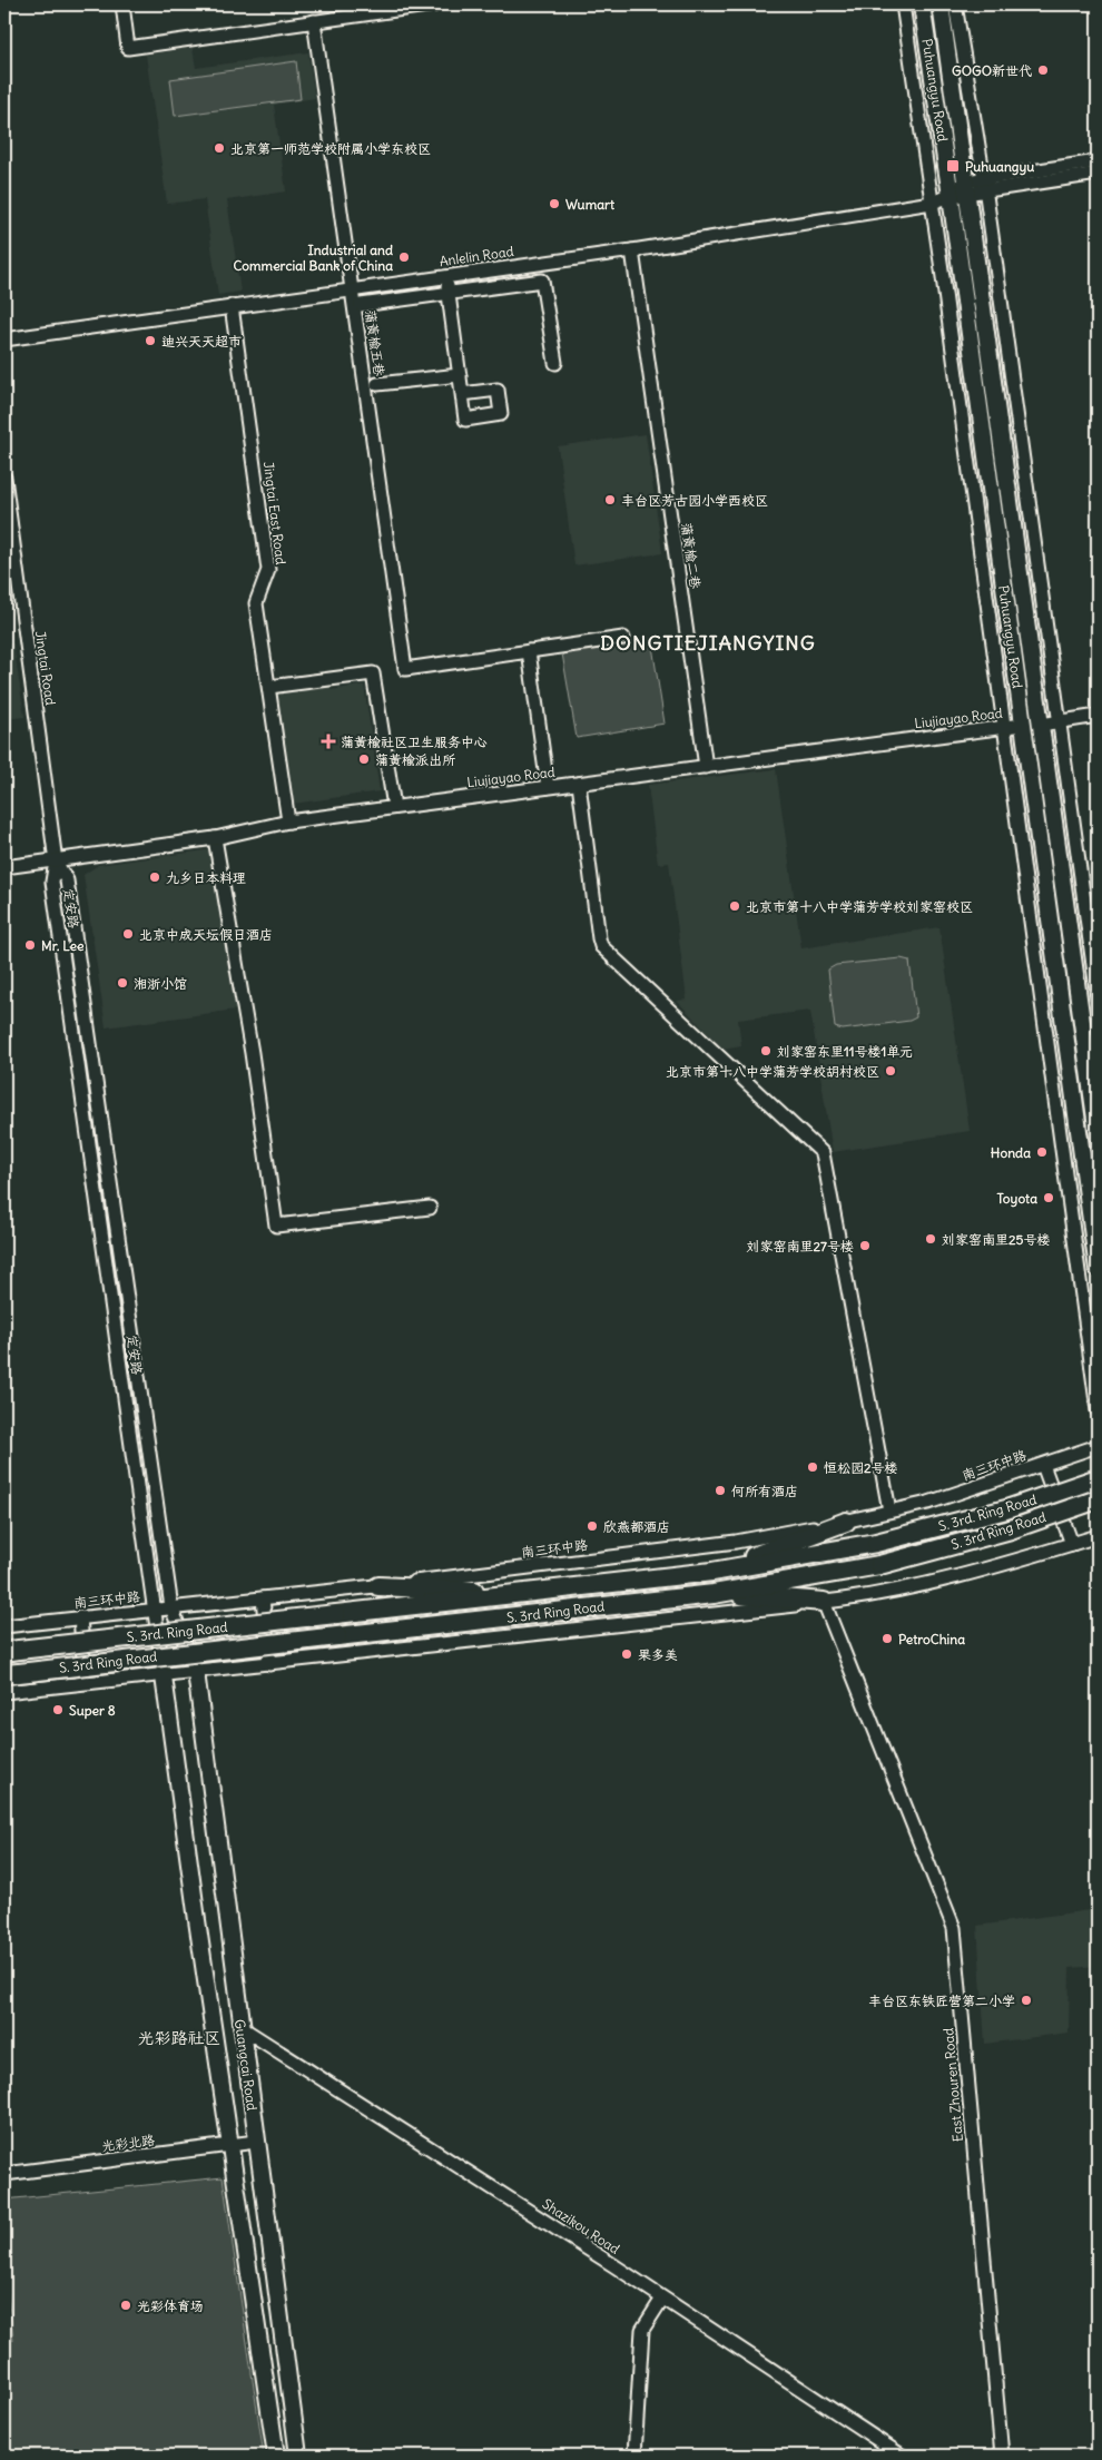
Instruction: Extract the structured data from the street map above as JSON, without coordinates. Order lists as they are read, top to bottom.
{
  "streets": {
    "highway": ["S. 3rd. Ring Road", "S. 3rd Ring Road"],
    "main road": ["Puhuangyu Road", "Guangcai Road"],
    "street": [
      "Anlelin Road",
      "蒲黄榆五巷",
      "Jingtai East Road",
      "蒲黄榆二巷",
      "Jingtai Road",
      "Liujiayao Road",
      "定安路",
      "南三环中路",
      "East Zhouren Road",
      "光彩北路",
      "Shazikou Road"
    ]
  },
  "crossings": [
    ["Puhuangyu Road", "Anlelin Road"],
    ["Puhuangyu Road", "Liujiayao Road"],
    ["Anlelin Road", "蒲黄榆五巷"],
    ["Anlelin Road", "Jingtai East Road"],
    ["Anlelin Road", "蒲黄榆二巷"],
    ["Jingtai East Road", "Liujiayao Road"],
    ["蒲黄榆二巷", "Liujiayao Road"],
    ["Jingtai Road", "Liujiayao Road"],
    ["Jingtai Road", "定安路"],
    ["Liujiayao Road", "定安路"],
    ["定安路", "南三环中路"],
    ["定安路", "Guangcai Road"],
    ["S. 3rd. Ring Road", "S. 3rd Ring Road"],
    ["Guangcai Road", "光彩北路"],
    ["Guangcai Road", "Shazikou Road"]
  ],
  "districts": ["DONGTIEJIANGYING", "光彩路社区"],
  "places": {
    "other": [
      "GOGO新世代",
      "北京第一师范学校附属小学东校区",
      "Wumart",
      "Industrial and Commercial Bank of China",
      "迪兴天天超市",
      "丰台区芳古园小学西校区",
      "蒲黄榆派出所",
      "九乡日本料理",
      "北京市第十八中学蒲芳学校刘家窑校区",
      "北京中成天坛假日酒店",
      "Mr. Lee",
      "湘浙小馆",
      "刘家窑东里11号楼1单元",
      "北京市第十八中学蒲芳学校胡村校区",
      "Honda",
      "Toyota",
      "刘家窑南里25号楼",
      "刘家窑南里27号楼",
      "恒松园2号楼",
      "何所有酒店",
      "欣燕都酒店",
      "PetroChina",
      "果多美",
      "Super 8",
      "丰台区东铁匠营第二小学",
      "光彩体育场"
    ],
    "transit": ["Puhuangyu"],
    "health": ["蒲黄榆社区卫生服务中心"]
  }
}
